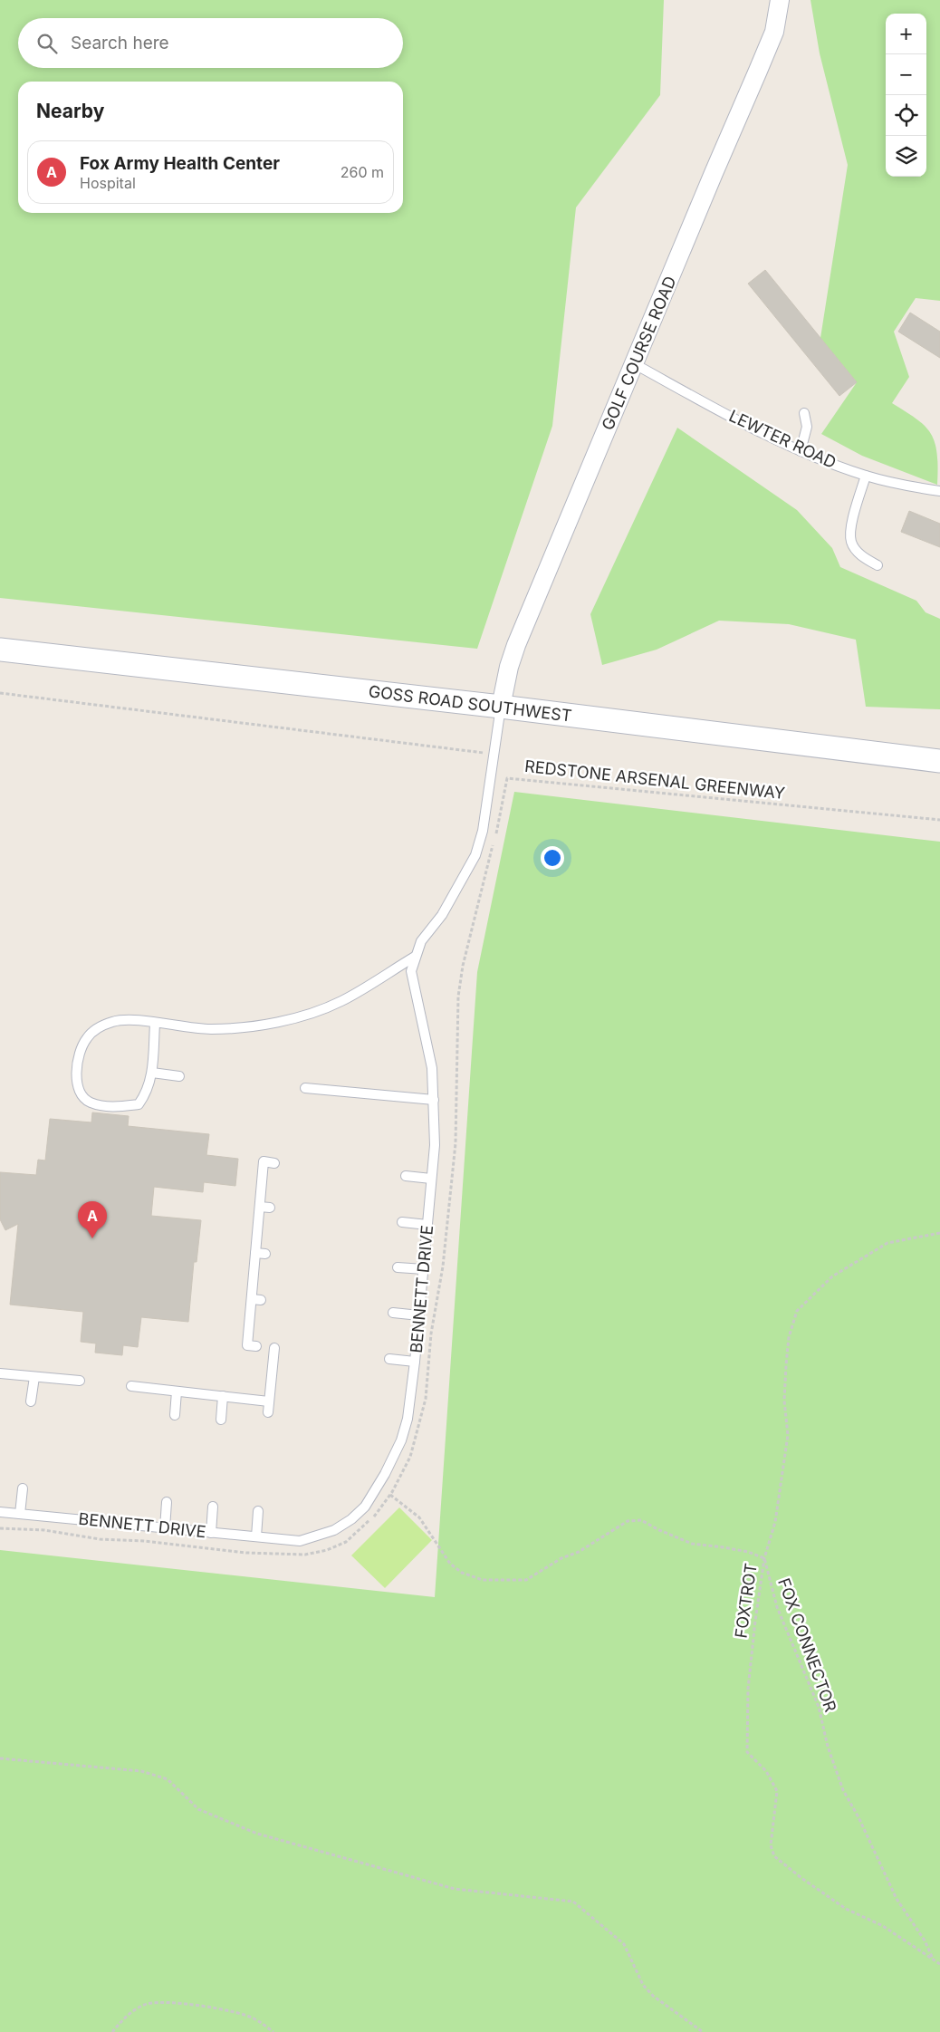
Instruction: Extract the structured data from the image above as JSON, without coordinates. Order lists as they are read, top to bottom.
{
  "streets": {
    "street": ["GOLF COURSE ROAD", "GOSS ROAD SOUTHWEST"],
    "lane": ["LEWTER ROAD", "BENNETT DRIVE"],
    "path": ["REDSTONE ARSENAL GREENWAY", "FOXTROT", "FOX CONNECTOR"]
  },
  "crossings": [
    ["GOLF COURSE ROAD", "LEWTER ROAD"],
    ["GOLF COURSE ROAD", "GOSS ROAD SOUTHWEST"],
    ["GOLF COURSE ROAD", "BENNETT DRIVE"],
    ["GOSS ROAD SOUTHWEST", "BENNETT DRIVE"],
    ["FOXTROT", "FOX CONNECTOR"]
  ],
  "page": {
    "map_buttons": ["+", "−"],
    "search": "Search here",
    "heading": "Nearby",
    "list": [
      {
        "mark": "A",
        "name": "Fox Army Health Center",
        "note": "Hospital",
        "value": "260 m"
      }
    ],
    "pins": "A"
  }
}
